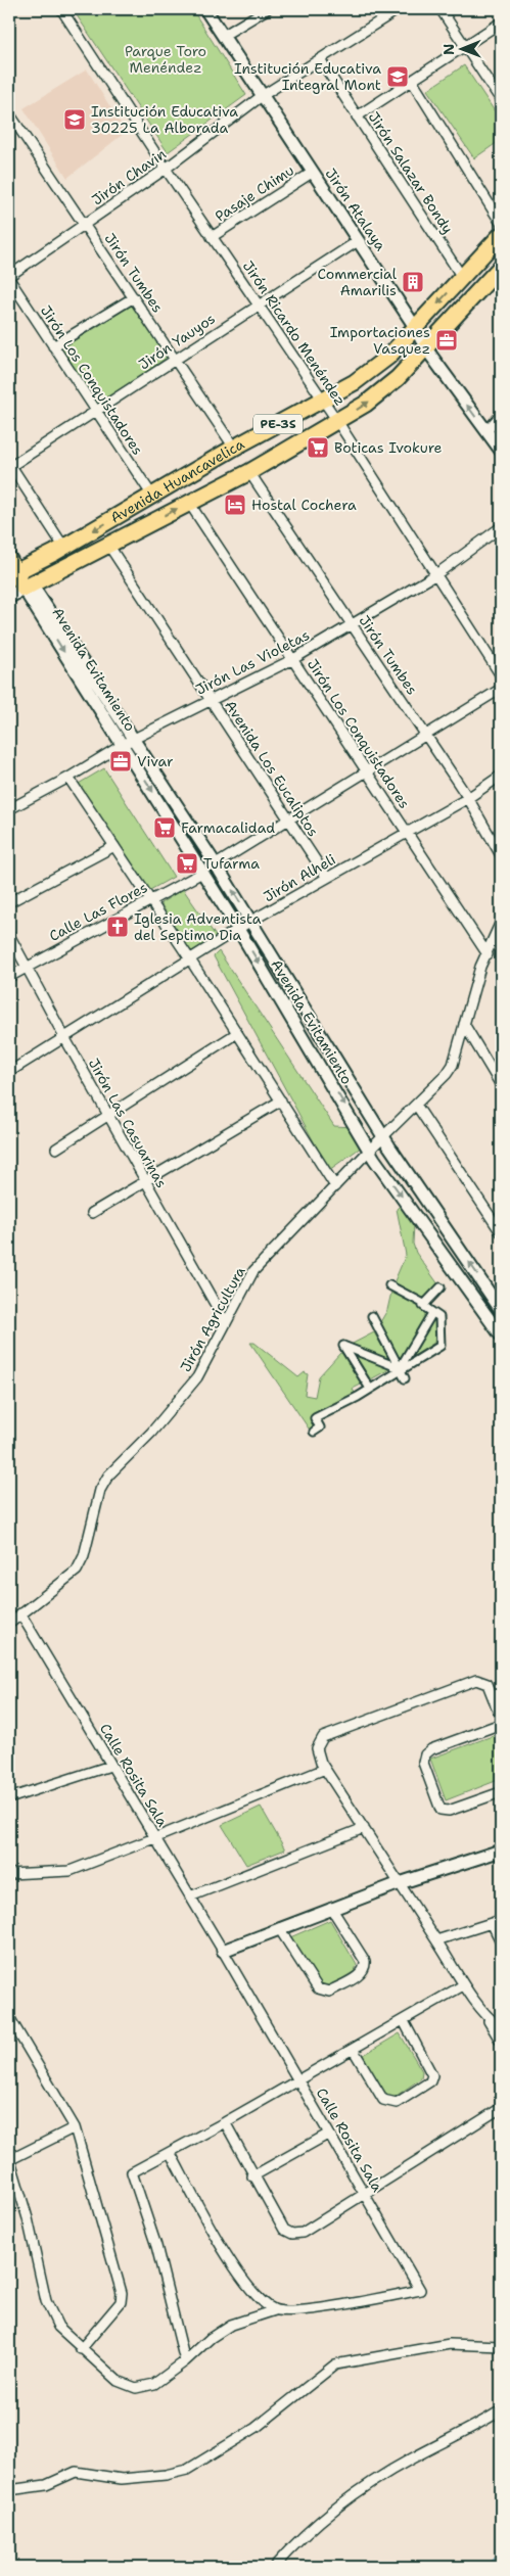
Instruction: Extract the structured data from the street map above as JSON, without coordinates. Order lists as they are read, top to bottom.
{
  "streets": {
    "highway": ["PE-3S", "Avenida Huancavelica"],
    "street": [
      "Jirón Salazar Bondy",
      "Jirón Chavin",
      "Pasaje Chimu",
      "Jirón Atalaya",
      "Jirón Tumbes",
      "Jirón Ricardo Menéndez",
      "Jirón Yauyos",
      "Jirón Los Conquistadores",
      "Jirón Las Violetas",
      "Avenida Evitamiento",
      "Avenida Los Eucaliptos",
      "Jirón Alheli",
      "Calle Las Flores",
      "Jirón Las Casuarinas",
      "Jirón Agricultura",
      "Calle Rosita Sala"
    ]
  },
  "crossings": [
    ["Jirón Salazar Bondy", "Jirón Chavin"],
    ["Jirón Salazar Bondy", "Avenida Huancavelica"],
    ["Jirón Chavin", "Jirón Atalaya"],
    ["Jirón Chavin", "Jirón Tumbes"],
    ["Jirón Chavin", "Jirón Ricardo Menéndez"],
    ["Jirón Chavin", "Jirón Los Conquistadores"],
    ["Pasaje Chimu", "Jirón Atalaya"],
    ["Pasaje Chimu", "Jirón Ricardo Menéndez"],
    ["Jirón Atalaya", "Jirón Yauyos"],
    ["Jirón Atalaya", "Avenida Huancavelica"],
    ["Jirón Tumbes", "Jirón Yauyos"],
    ["Jirón Tumbes", "Avenida Huancavelica"],
    ["Jirón Tumbes", "Jirón Las Violetas"],
    ["Jirón Tumbes", "Jirón Alheli"],
    ["Jirón Ricardo Menéndez", "Jirón Yauyos"],
    ["Jirón Ricardo Menéndez", "Avenida Huancavelica"],
    ["Jirón Ricardo Menéndez", "Jirón Las Violetas"],
    ["Jirón Yauyos", "Jirón Los Conquistadores"],
    ["Jirón Los Conquistadores", "Avenida Huancavelica"],
    ["Jirón Los Conquistadores", "Jirón Las Violetas"],
    ["Jirón Los Conquistadores", "Jirón Alheli"],
    ["Jirón Los Conquistadores", "Jirón Agricultura"],
    ["PE-3S", "Avenida Huancavelica"],
    ["PE-3S", "Avenida Evitamiento"],
    ["Avenida Huancavelica", "Avenida Evitamiento"],
    ["Avenida Huancavelica", "Avenida Los Eucaliptos"],
    ["Jirón Las Violetas", "Avenida Evitamiento"],
    ["Jirón Las Violetas", "Avenida Los Eucaliptos"],
    ["Avenida Evitamiento", "Jirón Alheli"],
    ["Avenida Evitamiento", "Calle Las Flores"],
    ["Avenida Evitamiento", "Jirón Agricultura"],
    ["Avenida Los Eucaliptos", "Jirón Alheli"],
    ["Jirón Alheli", "Jirón Las Casuarinas"],
    ["Calle Las Flores", "Jirón Las Casuarinas"],
    ["Jirón Las Casuarinas", "Jirón Agricultura"],
    ["Jirón Agricultura", "Calle Rosita Sala"]
  ],
  "parks": ["Parque Toro Menéndez"],
  "places": {
    "school or university": ["Institución Educativa Integral Mont", "Institución Educativa 30225 La Alborada"],
    "building": ["Commercial Amarilis"],
    "office": ["Importaciones Vasquez", "Vivar"],
    "supermarket": ["Boticas Ivokure", "Farmacalidad", "Tufarma"],
    "hotel": ["Hostal Cochera"],
    "church": ["Iglesia Adventista del Septimo Dia"]
  },
  "north": "left"
}
